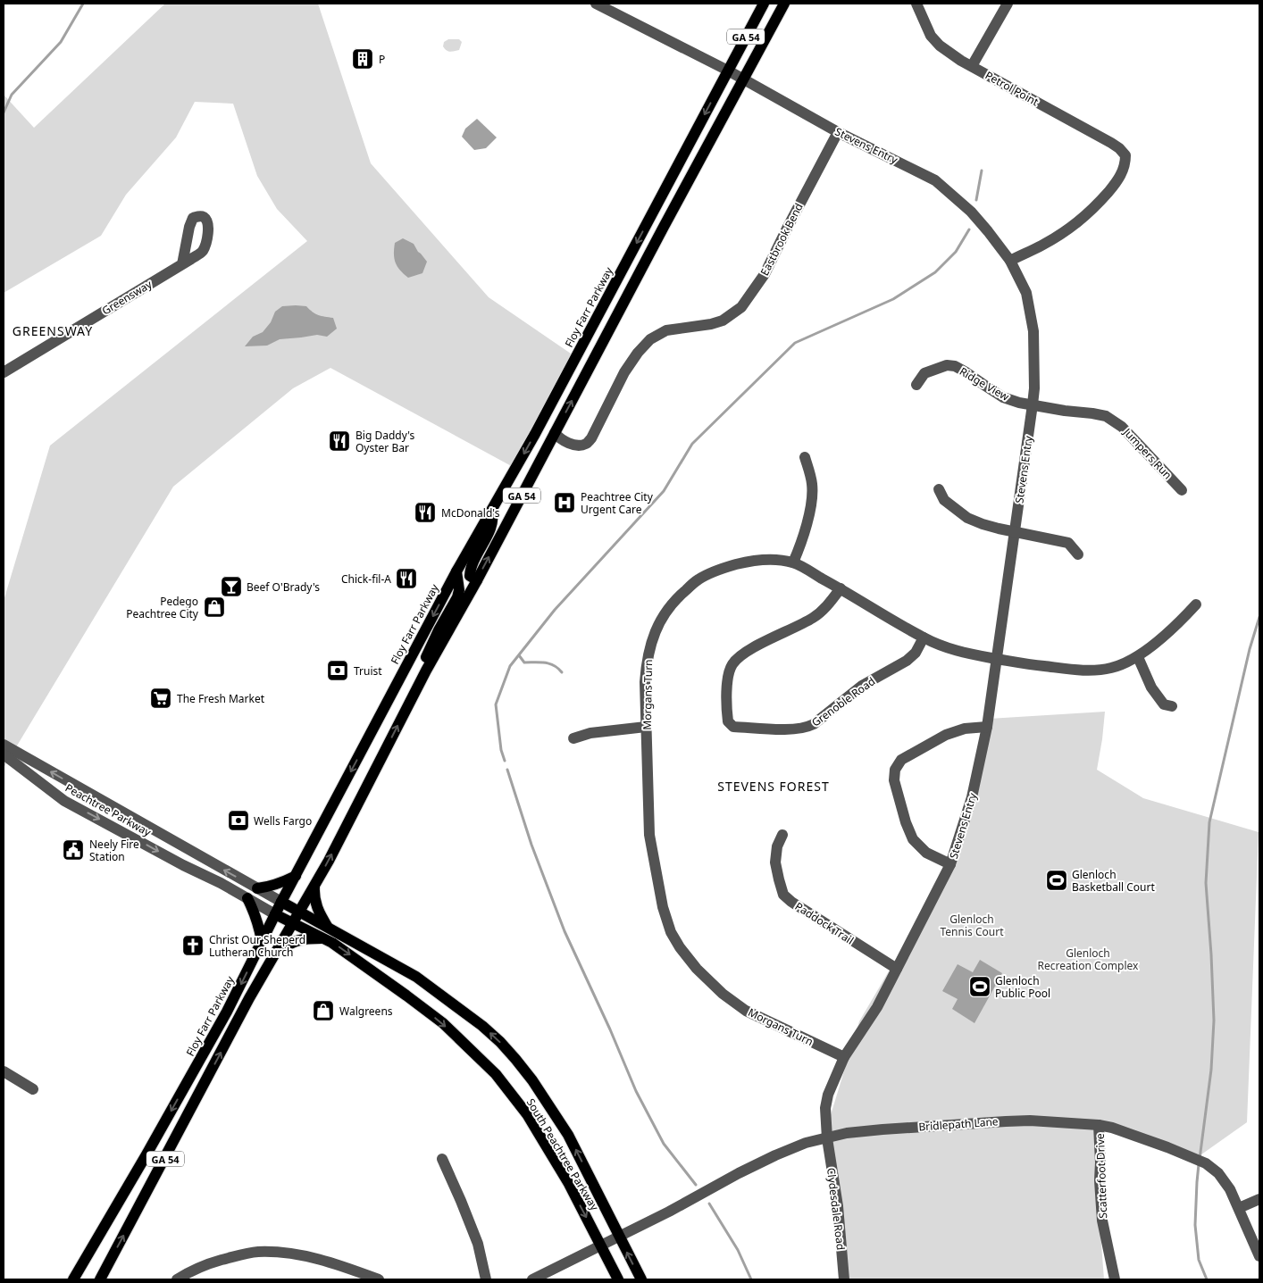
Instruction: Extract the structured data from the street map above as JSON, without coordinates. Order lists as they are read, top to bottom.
{
  "streets": {
    "main road": ["GA 54", "Floy Farr Parkway", "South Peachtree Parkway"],
    "street": [
      "Petrol Point",
      "Stevens Entry",
      "Eastbrook Bend",
      "Greensway",
      "Ridge View",
      "Jumpers Run",
      "Morgans Turn",
      "Grenoble Road",
      "Peachtree Parkway",
      "Paddock Trail",
      "Bridlepath Lane",
      "Scatterfoot Drive",
      "Clydesdale Road"
    ]
  },
  "crossings": [
    ["GA 54", "Stevens Entry"],
    ["GA 54", "Eastbrook Bend"],
    ["GA 54", "South Peachtree Parkway"],
    ["Petrol Point", "Stevens Entry"],
    ["Stevens Entry", "Eastbrook Bend"],
    ["Stevens Entry", "Floy Farr Parkway"],
    ["Stevens Entry", "Ridge View"],
    ["Stevens Entry", "Jumpers Run"],
    ["Stevens Entry", "Morgans Turn"],
    ["Stevens Entry", "Paddock Trail"],
    ["Stevens Entry", "Bridlepath Lane"],
    ["Stevens Entry", "Clydesdale Road"],
    ["Floy Farr Parkway", "Peachtree Parkway"],
    ["Floy Farr Parkway", "South Peachtree Parkway"],
    ["Ridge View", "Jumpers Run"],
    ["Morgans Turn", "Grenoble Road"],
    ["Peachtree Parkway", "South Peachtree Parkway"],
    ["Bridlepath Lane", "South Peachtree Parkway"],
    ["Bridlepath Lane", "Scatterfoot Drive"],
    ["Bridlepath Lane", "Clydesdale Road"]
  ],
  "districts": ["GREENSWAY", "STEVENS FOREST"],
  "parks": ["Glenloch Tennis Court", "Glenloch Recreation Complex"],
  "places": {
    "building": ["P"],
    "restaurant": ["Big Daddy's Oyster Bar", "McDonald's", "Chick-fil-A"],
    "hospital": ["Peachtree City Urgent Care"],
    "bar": ["Beef O'Brady's"],
    "shop": ["Pedego Peachtree City", "Walgreens"],
    "bank": ["Truist", "Wells Fargo"],
    "supermarket": ["The Fresh Market"],
    "public building": ["Neely Fire Station"],
    "sports": ["Glenloch Basketball Court", "Glenloch Public Pool"],
    "church": ["Christ Our Sheperd Lutheran Church"]
  }
}
